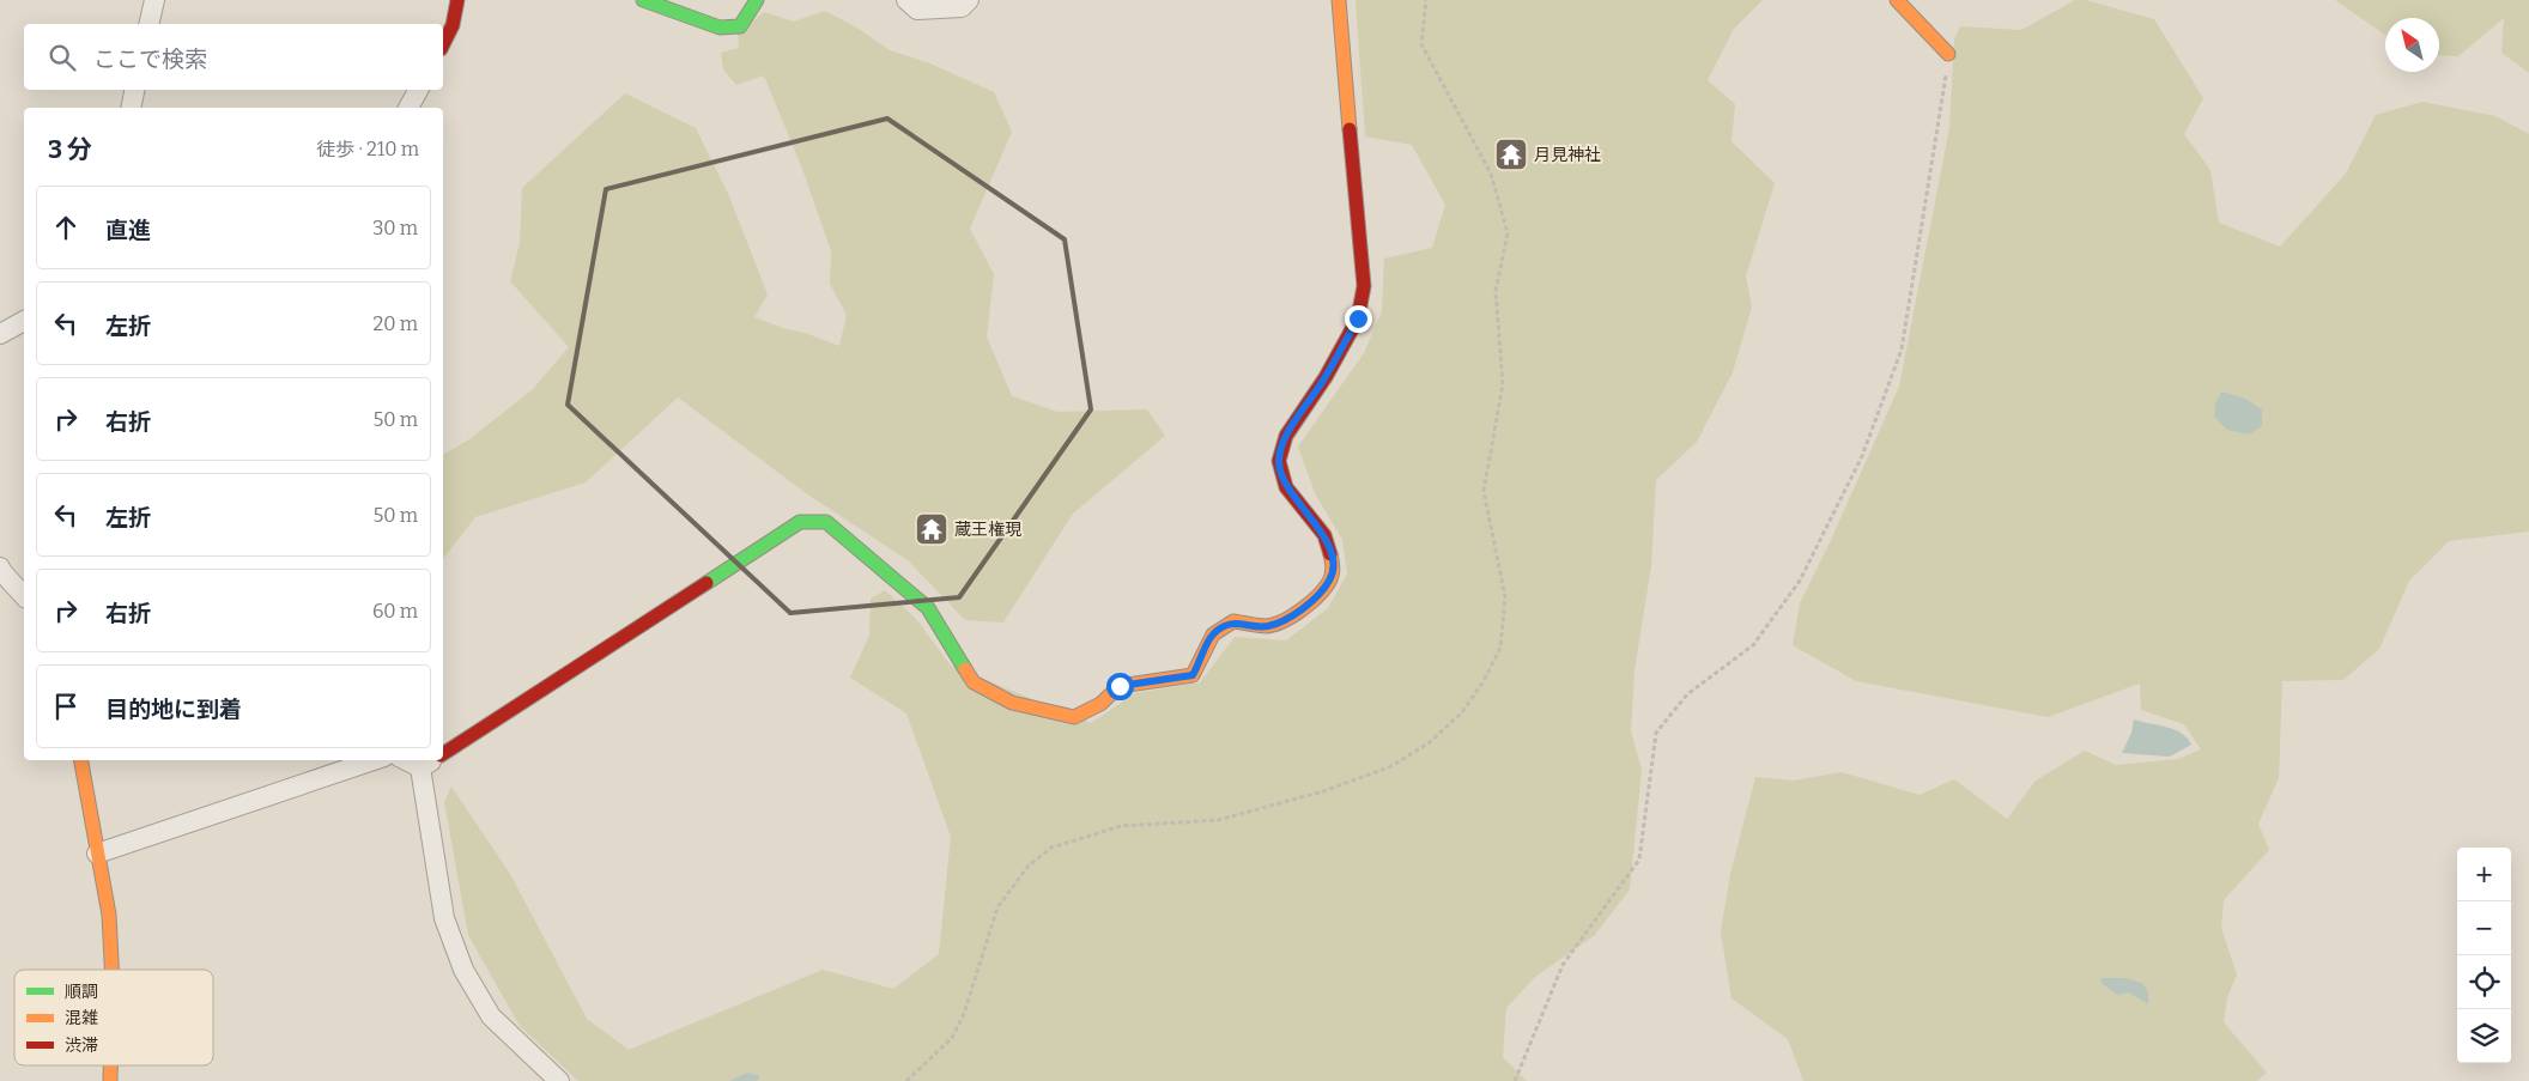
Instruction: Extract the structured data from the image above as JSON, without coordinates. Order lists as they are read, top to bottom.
{
  "places": {
    "temple": ["月見神社", "蔵王権現"]
  },
  "legend": ["順調", "混雑", "渋滞"],
  "north": "top left",
  "page": {
    "search": "ここで検索",
    "heading": ["3 分", "徒歩 · 210 m"],
    "list": [
      ["直進", "30 m"],
      ["左折", "20 m"],
      ["右折", "50 m"],
      ["左折", "50 m"],
      ["右折", "60 m"],
      "目的地に到着"
    ],
    "map_buttons": ["+", "−"]
  }
}
